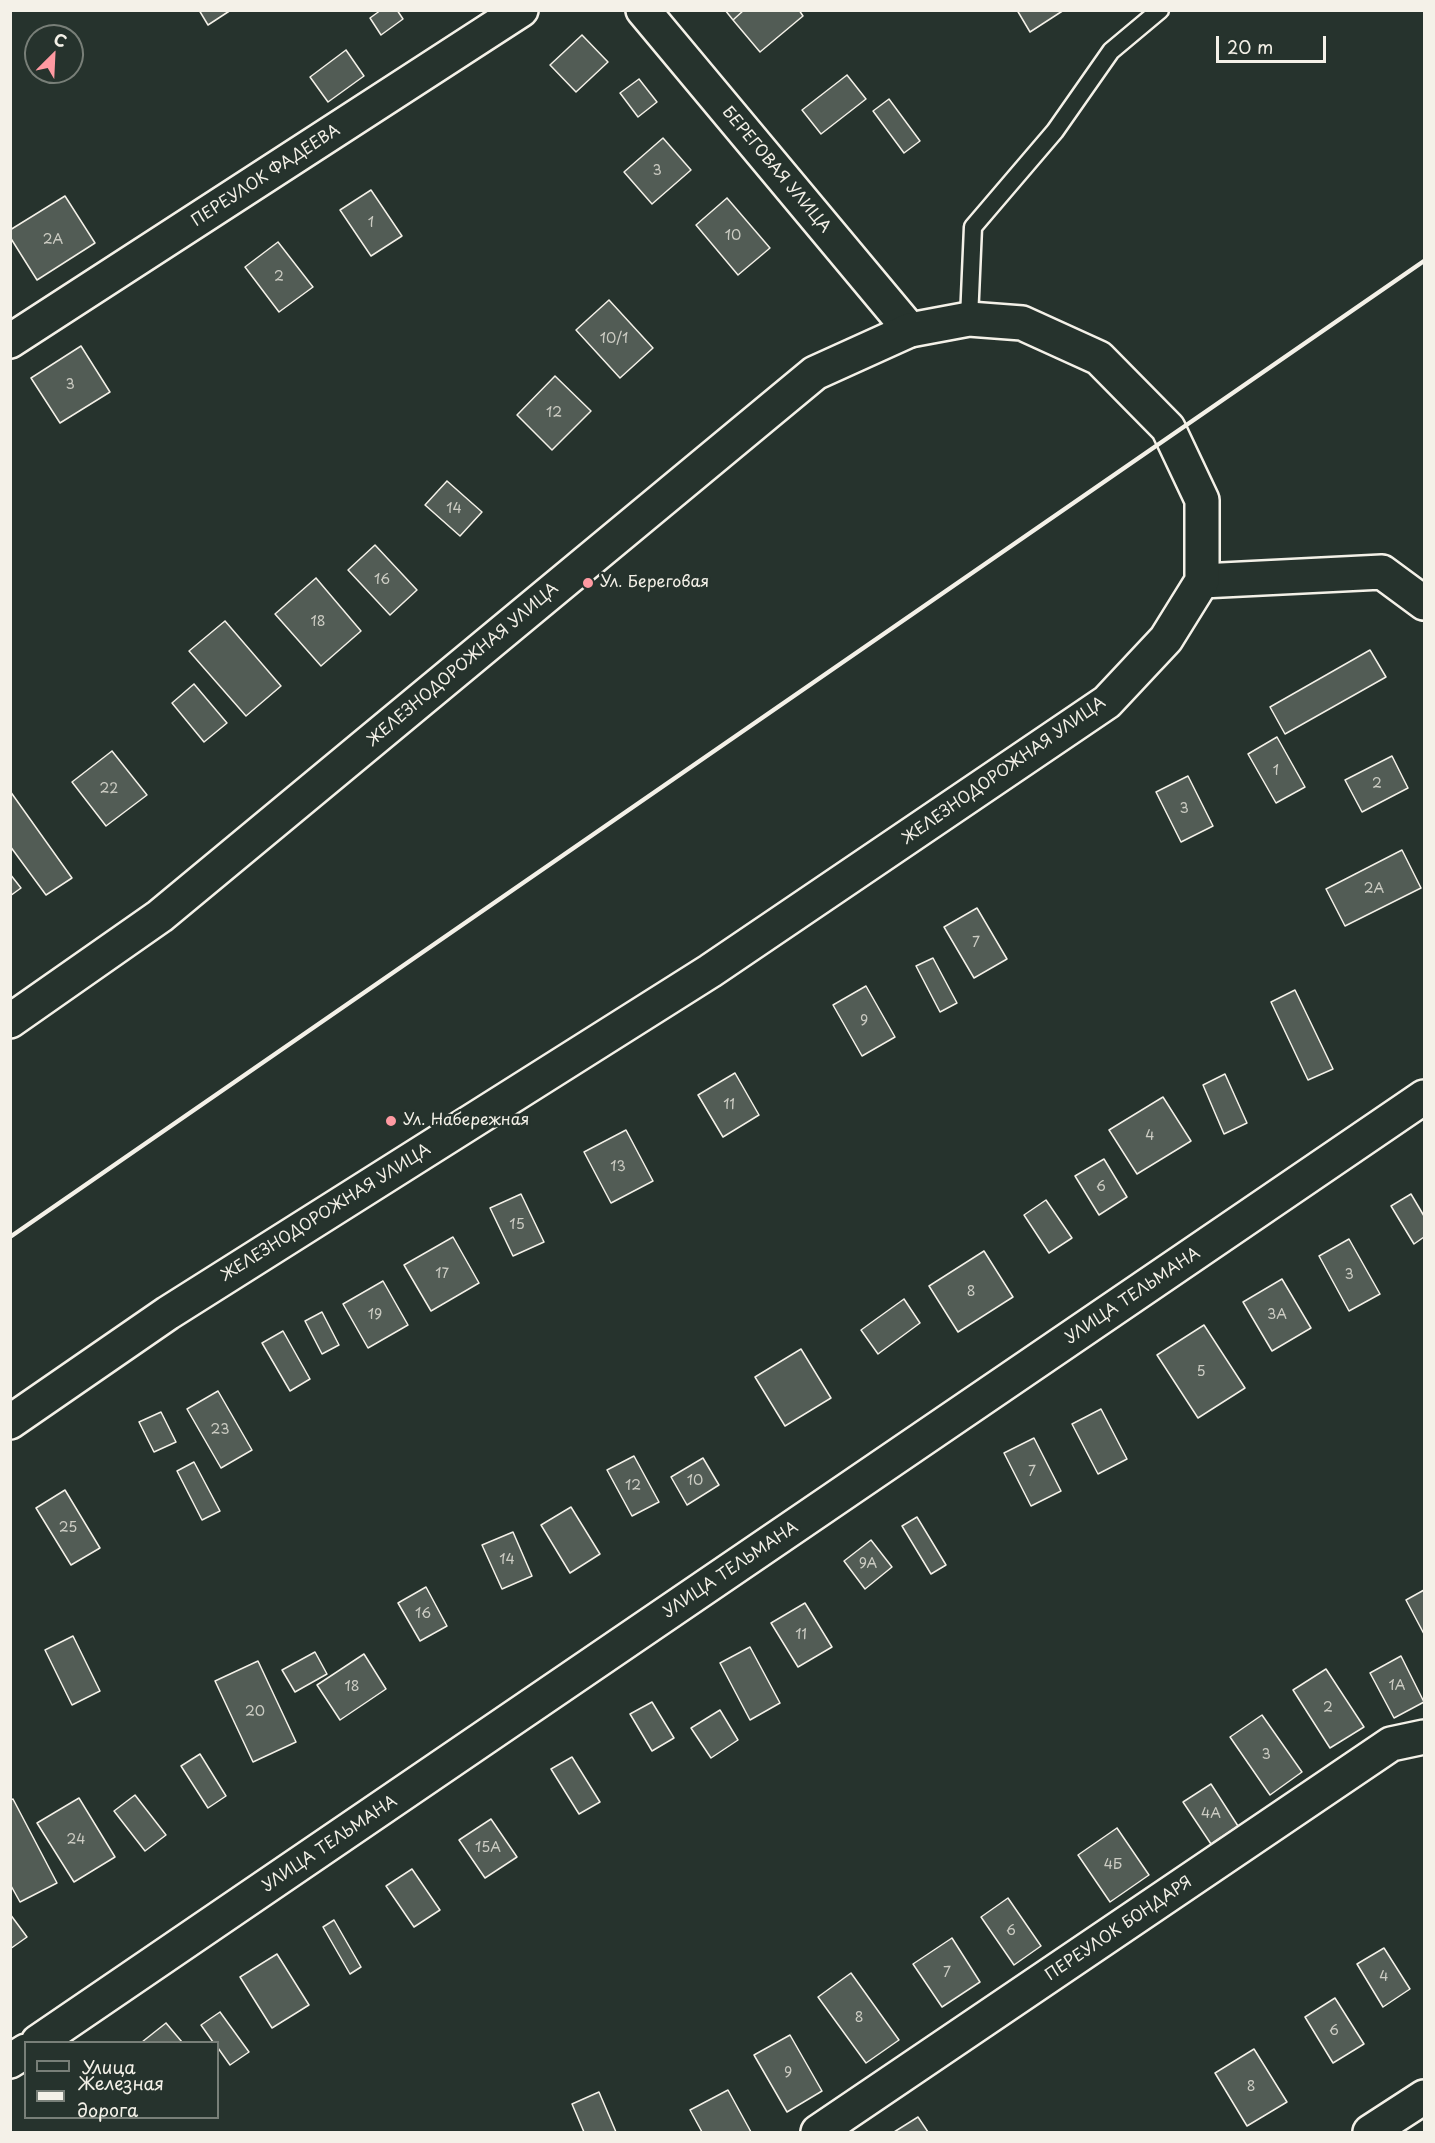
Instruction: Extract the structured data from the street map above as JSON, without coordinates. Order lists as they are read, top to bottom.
{
  "streets": {
    "street": [
      "БЕРЕГОВАЯ УЛИЦА",
      "ПЕРЕУЛОК ФАДЕЕВА",
      "ЖЕЛЕЗНОДОРОЖНАЯ УЛИЦА",
      "УЛИЦА ТЕЛЬМАНА",
      "ПЕРЕУЛОК БОНДАРЯ"
    ]
  },
  "crossings": [
    ["БЕРЕГОВАЯ УЛИЦА", "ЖЕЛЕЗНОДОРОЖНАЯ УЛИЦА"]
  ],
  "places": ["Ул. Береговая", "Ул. Набережная"],
  "house_numbers": [
    "3",
    "1",
    "10",
    "2А",
    "2",
    "10/1",
    "3",
    "12",
    "14",
    "16",
    "18",
    "1",
    "2",
    "22",
    "3",
    "2А",
    "7",
    "9",
    "11",
    "4",
    "13",
    "6",
    "15",
    "17",
    "3",
    "8",
    "19",
    "3А",
    "5",
    "23",
    "7",
    "10",
    "12",
    "25",
    "14",
    "9А",
    "16",
    "11",
    "1А",
    "18",
    "2",
    "20",
    "3",
    "4А",
    "24",
    "15А",
    "4Б",
    "6",
    "7",
    "4",
    "8",
    "6",
    "9",
    "8"
  ],
  "legend": ["Улица", "Железная дорога"],
  "scale_bar": "20 m",
  "north": "top right"
}
